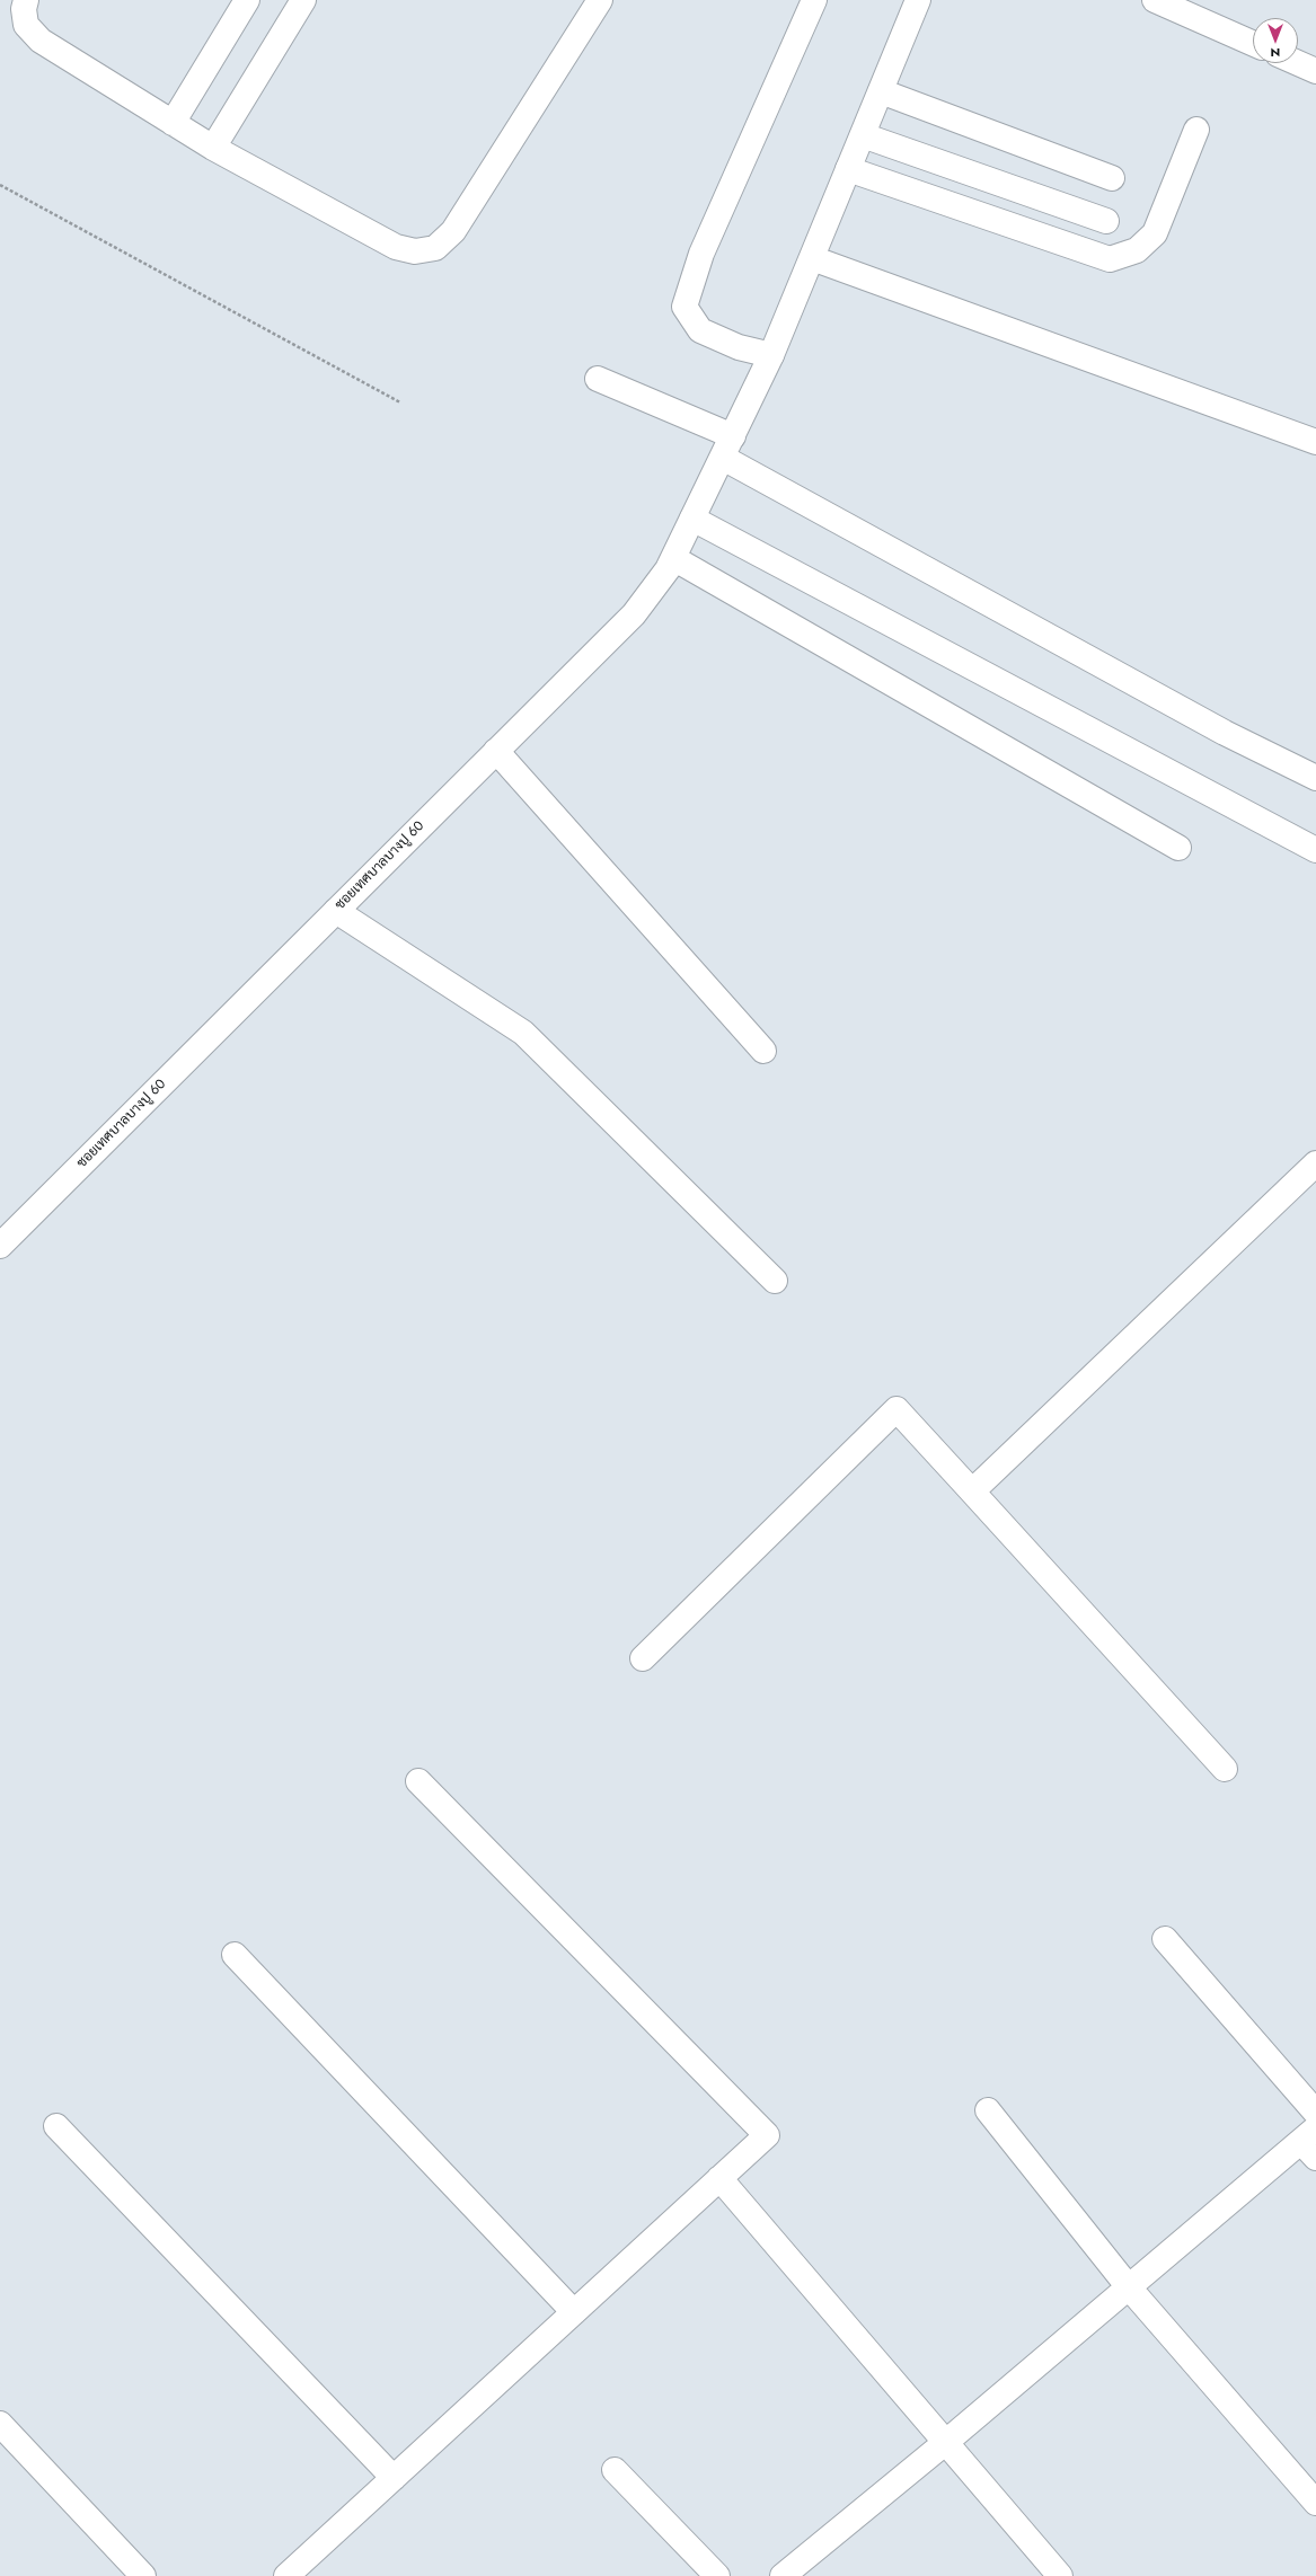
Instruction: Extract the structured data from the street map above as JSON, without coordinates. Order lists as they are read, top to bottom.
{
  "streets": {
    "street": ["ซอยเทศบาลบางปู 60"]
  },
  "north": "bottom"
}
